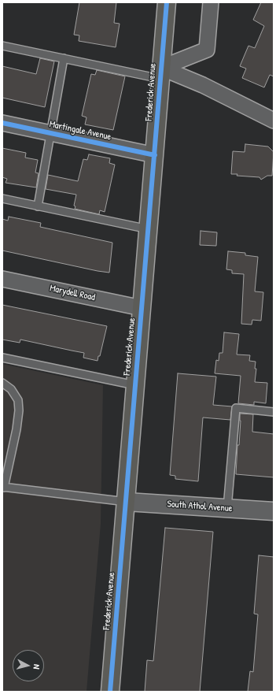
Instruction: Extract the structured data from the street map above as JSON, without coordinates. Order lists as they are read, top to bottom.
{
  "streets": {
    "main road": ["Frederick Avenue"],
    "street": ["Martingale Avenue", "Marydell Road", "South Athol Avenue"]
  },
  "crossings": [
    ["Frederick Avenue", "Martingale Avenue"],
    ["Frederick Avenue", "Marydell Road"],
    ["Frederick Avenue", "South Athol Avenue"]
  ],
  "north": "right"
}
